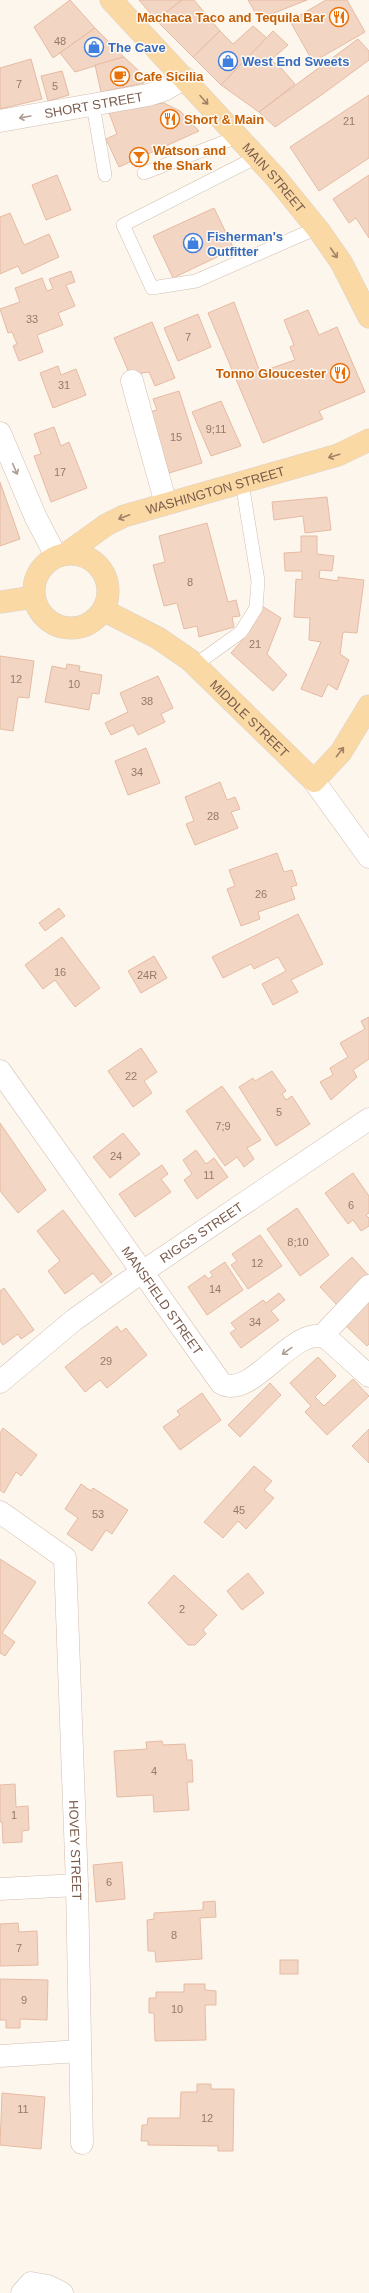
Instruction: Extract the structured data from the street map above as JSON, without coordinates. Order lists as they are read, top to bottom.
{
  "streets": {
    "main road": ["MAIN STREET", "WASHINGTON STREET", "MIDDLE STREET"],
    "street": [
      "SHORT STREET",
      "RIGGS STREET",
      "MANSFIELD STREET",
      "HOVEY STREET"
    ]
  },
  "crossings": [
    ["SHORT STREET", "MAIN STREET"],
    ["WASHINGTON STREET", "MIDDLE STREET"],
    ["RIGGS STREET", "MANSFIELD STREET"]
  ],
  "one_way": ["SHORT STREET", "MAIN STREET", "WASHINGTON STREET"],
  "places": {
    "restaurant": ["Machaca Taco and Tequila Bar", "Short & Main", "Tonno Gloucester"],
    "shop": ["The Cave", "West End Sweets", "Fisherman's Outfitter"],
    "cafe": ["Cafe Sicilia"],
    "bar": ["Watson and the Shark"]
  },
  "house_numbers": [
    "48",
    "7",
    "5",
    "21",
    "33",
    "7",
    "31",
    "9;11",
    "15",
    "17",
    "8",
    "21",
    "12",
    "10",
    "38",
    "34",
    "28",
    "26",
    "16",
    "24R",
    "22",
    "5",
    "7;9",
    "24",
    "11",
    "6",
    "8;10",
    "12",
    "14",
    "34",
    "29",
    "45",
    "53",
    "2",
    "4",
    "1",
    "6",
    "8",
    "7",
    "9",
    "10",
    "11",
    "12"
  ]
}
